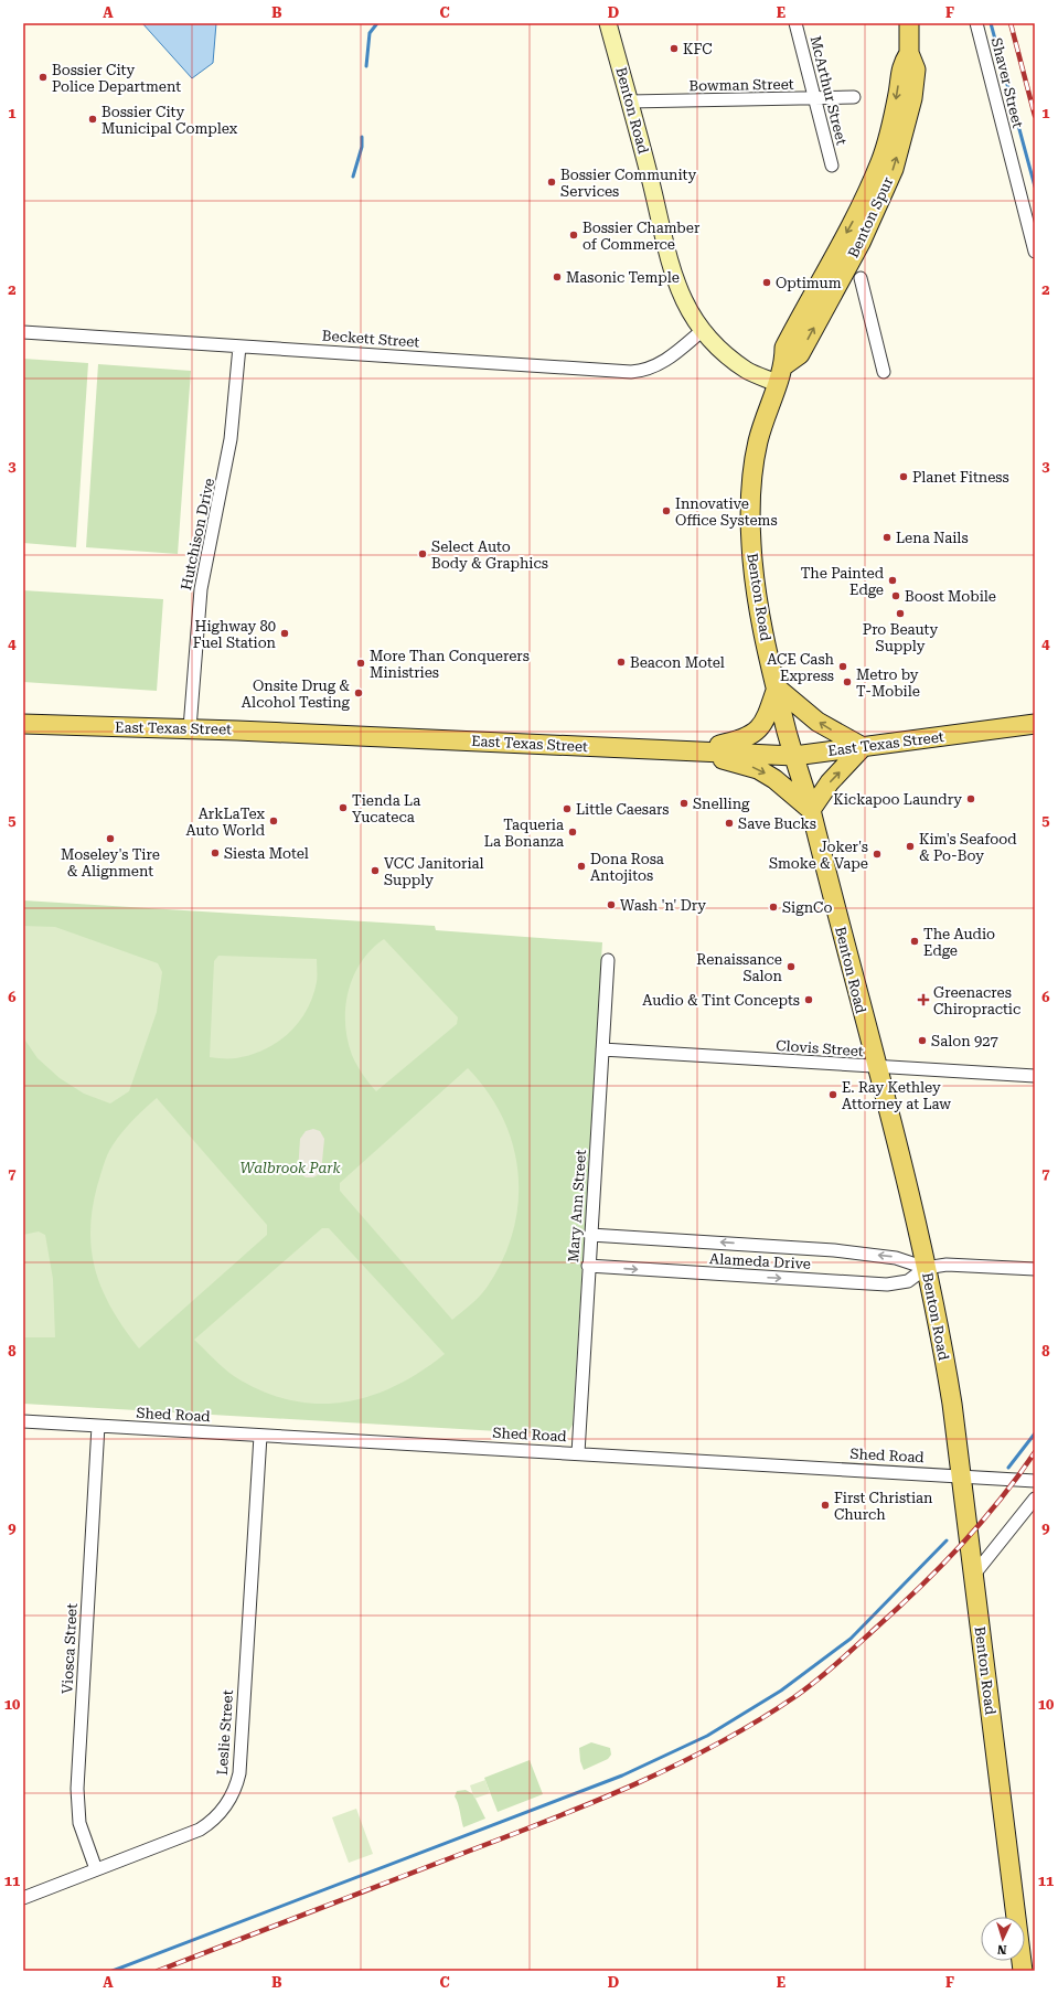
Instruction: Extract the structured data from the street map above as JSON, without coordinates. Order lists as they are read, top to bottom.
{
  "streets": {
    "main road": ["Benton Road", "Benton Spur", "East Texas Street"],
    "street": [
      "Shaver Street",
      "Bowman Street",
      "McArthur Street",
      "Beckett Street",
      "Hutchison Drive",
      "Clovis Street",
      "Mary Ann Street",
      "Alameda Drive",
      "Shed Road",
      "Viosca Street",
      "Leslie Street"
    ]
  },
  "crossings": [
    ["Bowman Street", "McArthur Street"],
    ["Bowman Street", "Benton Road"],
    ["Benton Road", "Benton Spur"],
    ["Benton Road", "Beckett Street"],
    ["Benton Road", "East Texas Street"],
    ["Benton Road", "Clovis Street"],
    ["Benton Road", "Alameda Drive"],
    ["Benton Road", "Shed Road"],
    ["Beckett Street", "Hutchison Drive"],
    ["Hutchison Drive", "East Texas Street"],
    ["Clovis Street", "Mary Ann Street"],
    ["Mary Ann Street", "Alameda Drive"],
    ["Mary Ann Street", "Shed Road"],
    ["Shed Road", "Viosca Street"],
    ["Shed Road", "Leslie Street"],
    ["Viosca Street", "Leslie Street"]
  ],
  "parks": ["Walbrook Park"],
  "places": {
    "other": [
      "KFC",
      "Bossier City Police Department",
      "Bossier City Municipal Complex",
      "Bossier Community Services",
      "Bossier Chamber of Commerce",
      "Masonic Temple",
      "Optimum",
      "Planet Fitness",
      "Innovative Office Systems",
      "Lena Nails",
      "Select Auto Body & Graphics",
      "The Painted Edge",
      "Boost Mobile",
      "Pro Beauty Supply",
      "Highway 80 Fuel Station",
      "Beacon Motel",
      "More Than Conquerers Ministries",
      "ACE Cash Express",
      "Metro by T-Mobile",
      "Onsite Drug & Alcohol Testing",
      "Kickapoo Laundry",
      "Snelling",
      "Tienda La Yucateca",
      "Little Caesars",
      "ArkLaTex Auto World",
      "Save Bucks",
      "Taqueria La Bonanza",
      "Moseley's Tire & Alignment",
      "Kim's Seafood & Po-Boy",
      "Siesta Motel",
      "Joker's Smoke & Vape",
      "Dona Rosa Antojitos",
      "VCC Janitorial Supply",
      "Wash 'n' Dry",
      "SignCo",
      "The Audio Edge",
      "Renaissance Salon",
      "Audio & Tint Concepts",
      "Salon 927",
      "E. Ray Kethley Attorney at Law",
      "First Christian Church"
    ],
    "health": ["Greenacres Chiropractic"]
  },
  "north": "bottom",
  "grid": {
    "columns": [
      "A",
      "B",
      "C",
      "D",
      "E",
      "F"
    ],
    "rows": [
      "1",
      "2",
      "3",
      "4",
      "5",
      "6",
      "7",
      "8",
      "9",
      "10",
      "11"
    ]
  }
}
